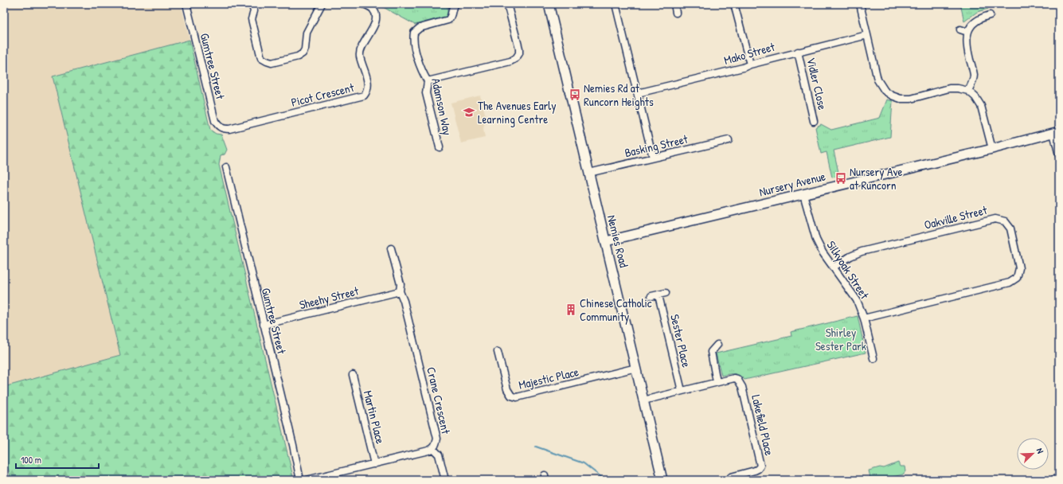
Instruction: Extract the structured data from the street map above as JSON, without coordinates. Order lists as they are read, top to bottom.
{
  "streets": {
    "street": [
      "Mako Street",
      "Gumtree Street",
      "Vidler Close",
      "Picot Crescent",
      "Adamson Way",
      "Basking Street",
      "Nursery Avenue",
      "Oakville Street",
      "Nemies Road",
      "Silkyoak Street",
      "Sheehy Street",
      "Sester Place",
      "Majestic Place",
      "Crane Crescent",
      "Martin Place",
      "Lakefield Place"
    ]
  },
  "crossings": [
    ["Mako Street", "Vidler Close"],
    ["Gumtree Street", "Picot Crescent"],
    ["Gumtree Street", "Sheehy Street"],
    ["Basking Street", "Nemies Road"],
    ["Nursery Avenue", "Nemies Road"],
    ["Nursery Avenue", "Silkyoak Street"],
    ["Oakville Street", "Silkyoak Street"],
    ["Nemies Road", "Majestic Place"],
    ["Nemies Road", "Lakefield Place"],
    ["Sheehy Street", "Crane Crescent"],
    ["Sester Place", "Lakefield Place"],
    ["Crane Crescent", "Martin Place"]
  ],
  "parks": ["Shirley Sester Park"],
  "places": {
    "bus stop": ["Nemies Rd at Runcorn Heights", "Nursery Ave at Runcorn"],
    "school or university": ["The Avenues Early Learning Centre"],
    "building": ["Chinese Catholic Community"]
  },
  "scale_bar": "100 m",
  "north": "top right"
}
